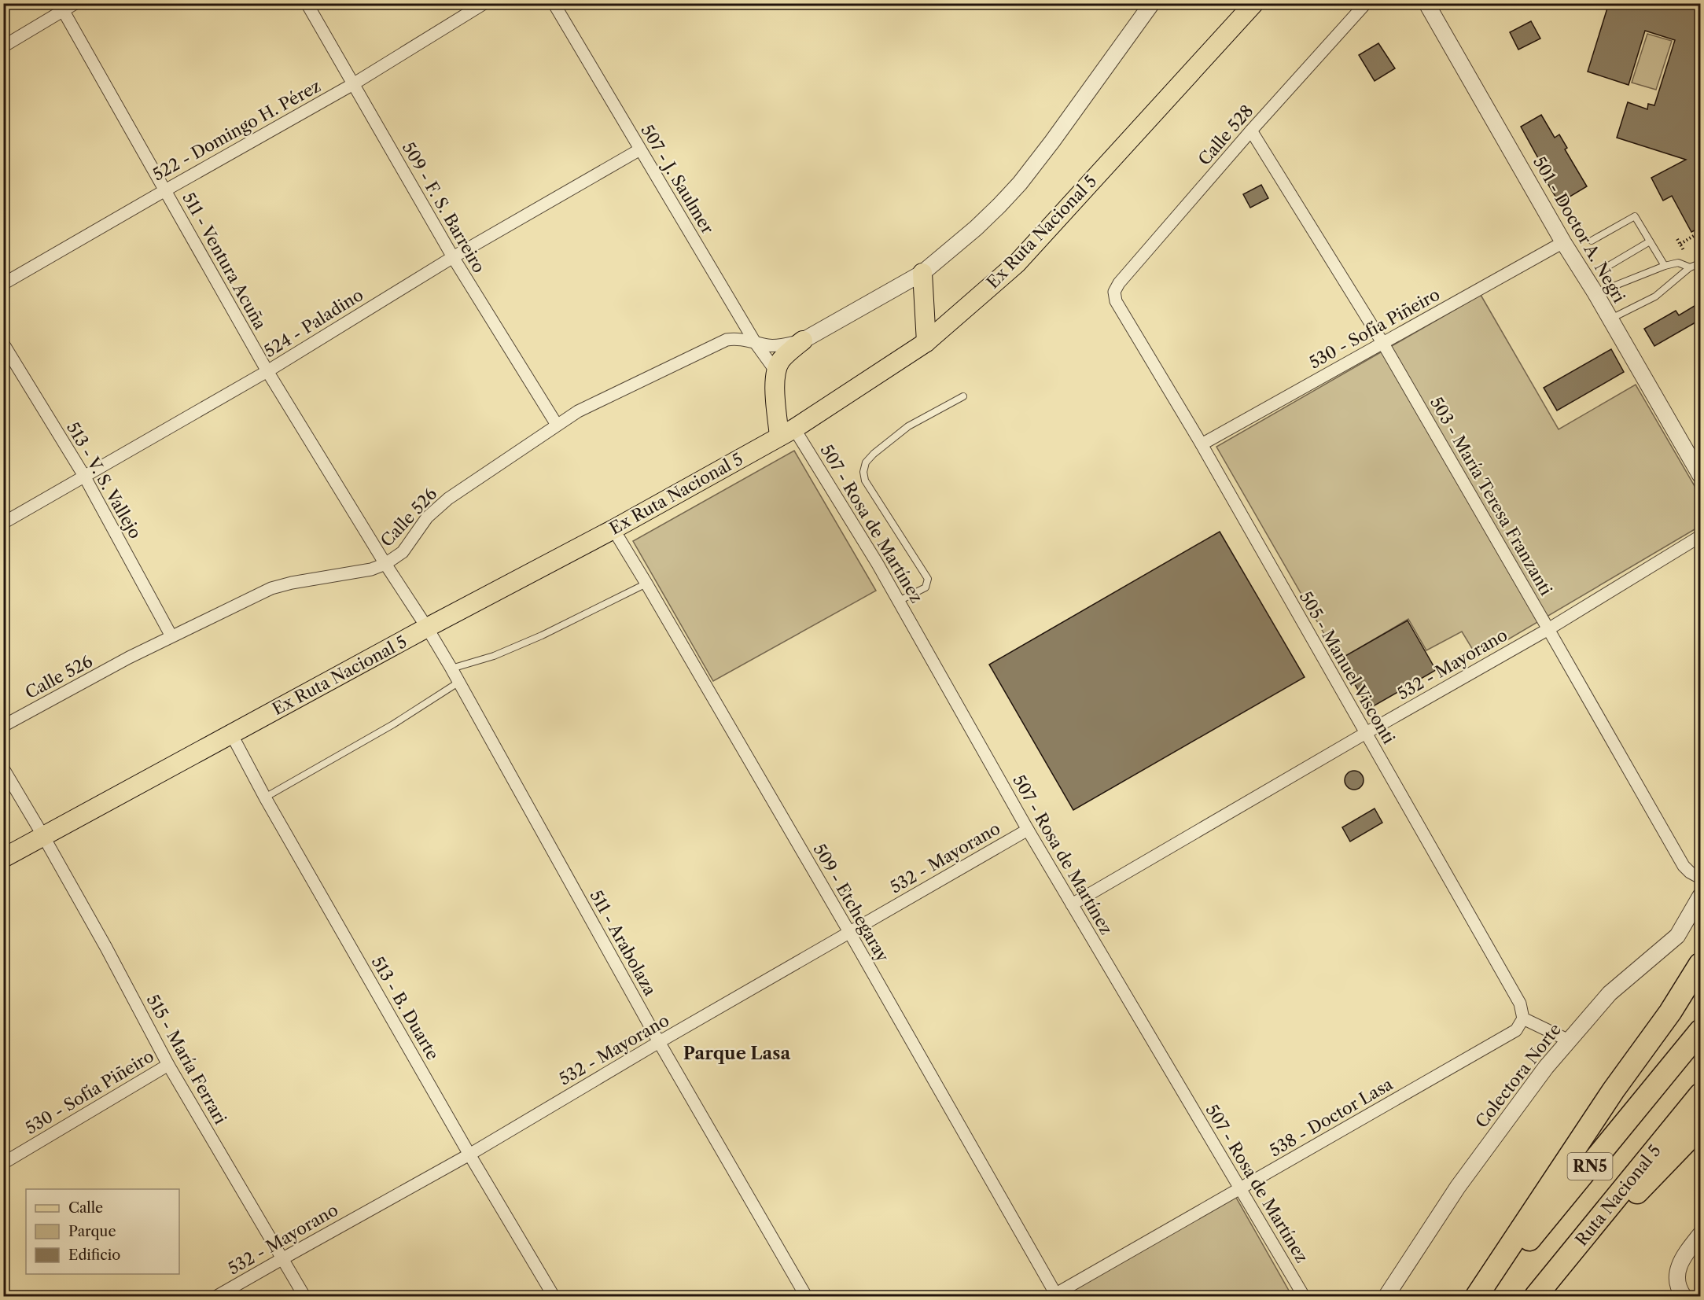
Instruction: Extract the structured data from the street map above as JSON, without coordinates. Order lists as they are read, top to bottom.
{
  "streets": {
    "highway": ["RN5", "Ruta Nacional 5"],
    "main road": ["Ex Ruta Nacional 5"],
    "street": [
      "522 - Domingo H. Pérez",
      "Calle 528",
      "507 - J. Saulmer",
      "509 - F. S. Barreiro",
      "501 - Doctor A. Negri",
      "511 - Ventura Acuña",
      "524 - Paladino",
      "530 - Sofía Piñeiro",
      "513 - V. S. Vallejo",
      "503 - María Teresa Franzanti",
      "Calle 526",
      "507 - Rosa de Martínez",
      "532 - Mayorano",
      "505 - Manuel Visconti",
      "509 - Etchegaray",
      "511 - Arabolaza",
      "513 - B. Duarte",
      "515 - María Ferrari",
      "Colectora Norte",
      "538 - Doctor Lasa"
    ]
  },
  "crossings": [
    ["522 - Domingo H. Pérez", "509 - F. S. Barreiro"],
    ["522 - Domingo H. Pérez", "511 - Ventura Acuña"],
    ["Calle 528", "503 - María Teresa Franzanti"],
    ["Calle 528", "505 - Manuel Visconti"],
    ["507 - J. Saulmer", "524 - Paladino"],
    ["507 - J. Saulmer", "Calle 526"],
    ["509 - F. S. Barreiro", "524 - Paladino"],
    ["509 - F. S. Barreiro", "Calle 526"],
    ["501 - Doctor A. Negri", "530 - Sofía Piñeiro"],
    ["Ex Ruta Nacional 5", "511 - Ventura Acuña"],
    ["Ex Ruta Nacional 5", "507 - Rosa de Martínez"],
    ["Ex Ruta Nacional 5", "509 - Etchegaray"],
    ["Ex Ruta Nacional 5", "511 - Arabolaza"],
    ["Ex Ruta Nacional 5", "513 - B. Duarte"],
    ["Ex Ruta Nacional 5", "515 - María Ferrari"],
    ["511 - Ventura Acuña", "524 - Paladino"],
    ["511 - Ventura Acuña", "Calle 526"],
    ["511 - Ventura Acuña", "511 - Arabolaza"],
    ["524 - Paladino", "513 - V. S. Vallejo"],
    ["530 - Sofía Piñeiro", "503 - María Teresa Franzanti"],
    ["530 - Sofía Piñeiro", "505 - Manuel Visconti"],
    ["530 - Sofía Piñeiro", "515 - María Ferrari"],
    ["513 - V. S. Vallejo", "Calle 526"],
    ["503 - María Teresa Franzanti", "532 - Mayorano"],
    ["507 - Rosa de Martínez", "532 - Mayorano"],
    ["507 - Rosa de Martínez", "538 - Doctor Lasa"],
    ["532 - Mayorano", "505 - Manuel Visconti"],
    ["532 - Mayorano", "509 - Etchegaray"],
    ["532 - Mayorano", "511 - Arabolaza"],
    ["532 - Mayorano", "513 - B. Duarte"],
    ["532 - Mayorano", "515 - María Ferrari"],
    ["505 - Manuel Visconti", "538 - Doctor Lasa"],
    ["509 - Etchegaray", "538 - Doctor Lasa"]
  ],
  "districts": ["Parque Lasa"],
  "legend": ["Calle", "Parque", "Edificio"]
}
